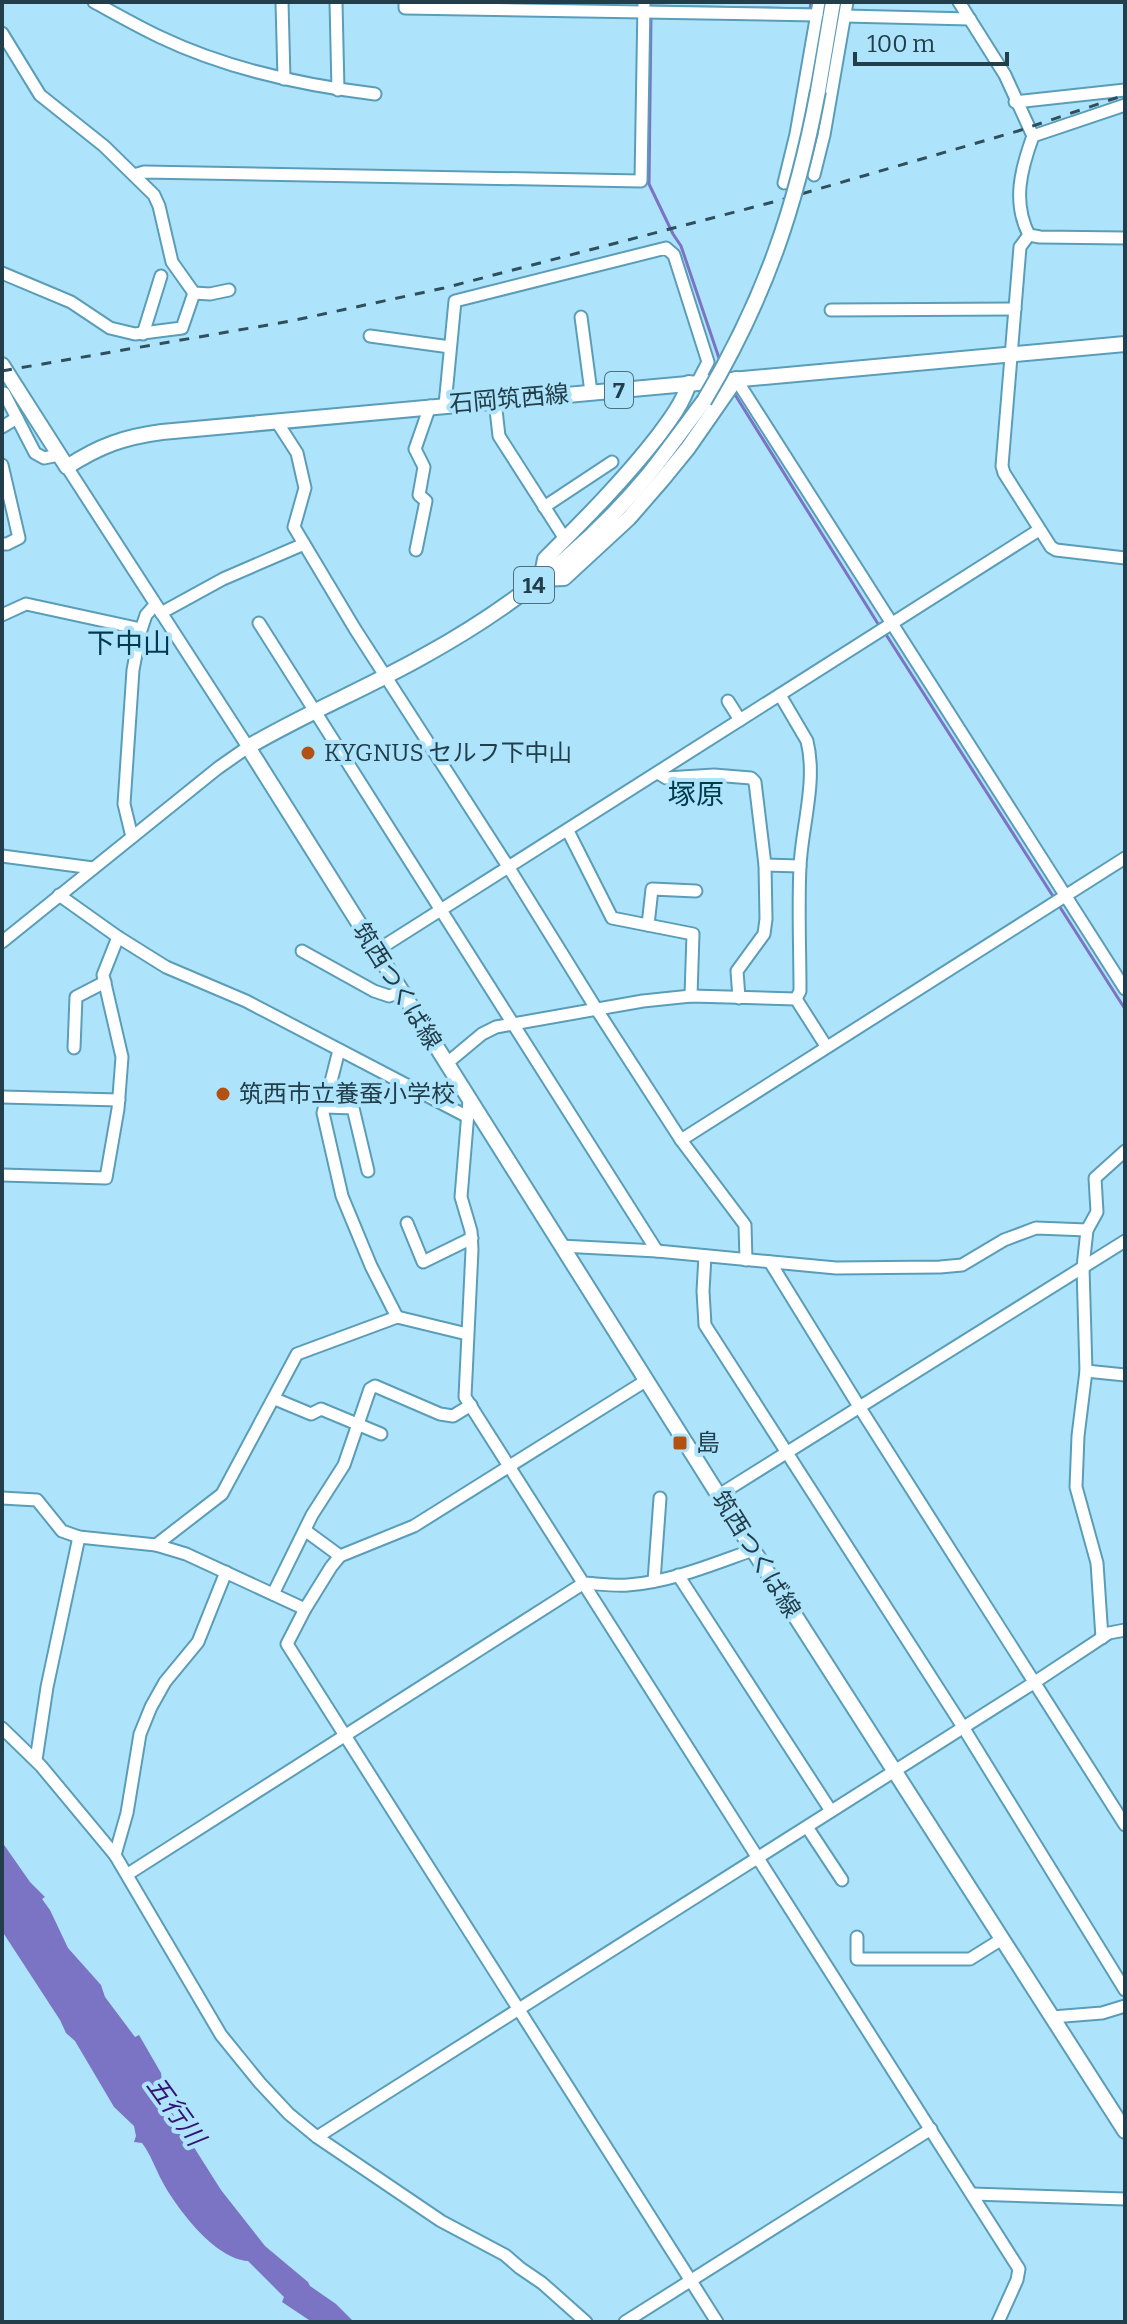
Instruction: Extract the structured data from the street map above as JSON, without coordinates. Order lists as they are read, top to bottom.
{
  "streets": {
    "main road": [
      "7",
      "石岡筑西線",
      "14",
      "筑西つくば線"
    ]
  },
  "crossings": [
    ["14", "筑西つくば線"]
  ],
  "districts": ["下中山", "塚原"],
  "water": ["五行川"],
  "places": {
    "other": ["KYGNUS セルフ下中山", "筑西市立養蚕小学校"],
    "transit": ["島"]
  },
  "scale_bar": "100 m"
}
